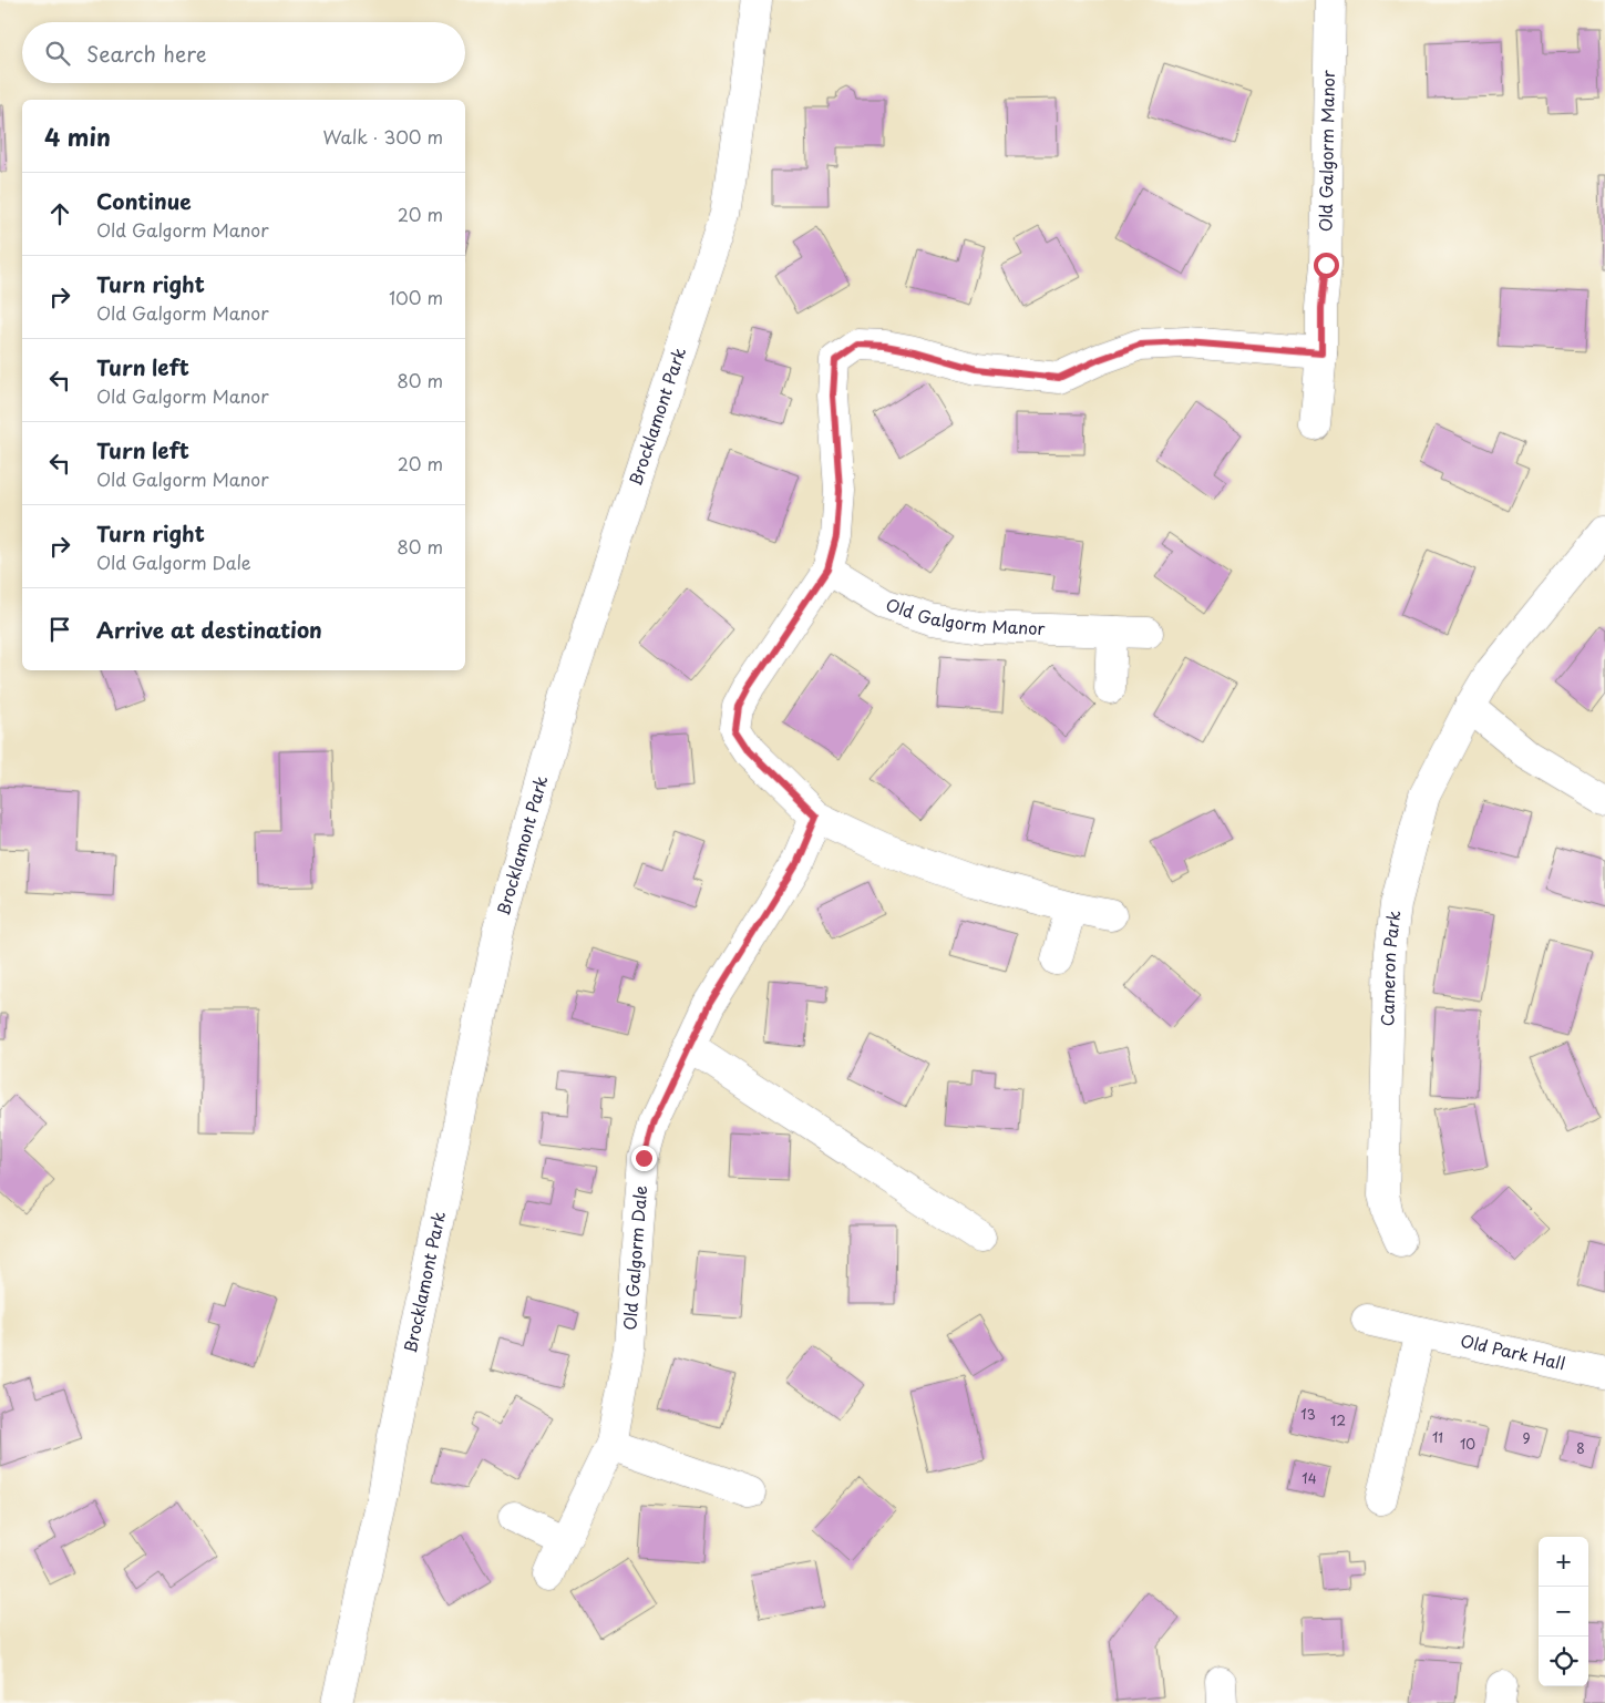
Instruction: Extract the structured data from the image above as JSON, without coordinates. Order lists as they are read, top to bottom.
{
  "streets": {
    "street": [
      "Old Galgorm Manor",
      "Brocklamont Park",
      "Cameron Park",
      "Old Galgorm Dale",
      "Old Park Hall"
    ]
  },
  "house_numbers": [
    "13",
    "12",
    "11",
    "9",
    "10",
    "8",
    "14"
  ],
  "page": {
    "search": "Search here",
    "heading": ["4 min", "Walk · 300 m"],
    "list": [
      ["Continue", "Old Galgorm Manor", "20 m"],
      ["Turn right", "Old Galgorm Manor", "100 m"],
      ["Turn left", "Old Galgorm Manor", "80 m"],
      ["Turn left", "Old Galgorm Manor", "20 m"],
      ["Turn right", "Old Galgorm Dale", "80 m"],
      "Arrive at destination"
    ],
    "map_buttons": ["+", "−"]
  }
}
